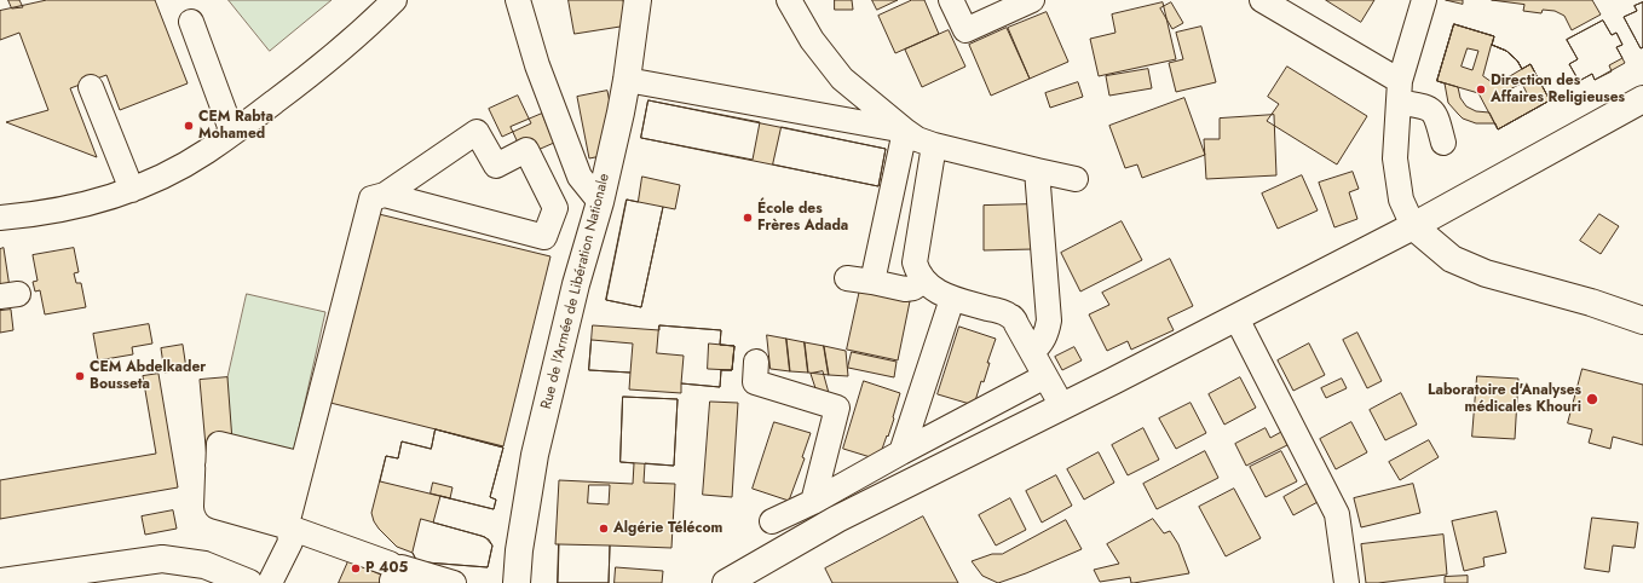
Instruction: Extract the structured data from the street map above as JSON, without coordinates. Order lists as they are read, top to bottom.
{
  "streets": {
    "main road": ["Rue de l'Armée de Libération Nationale"]
  },
  "places": [
    "Direction des Affaires Religieuses",
    "CEM Rabta Mohamed",
    "École des Frères Adada",
    "CEM Abdelkader Bousseta",
    "Laboratoire d'Analyses médicales Khouri",
    "Algérie Télécom",
    "P 405"
  ]
}
